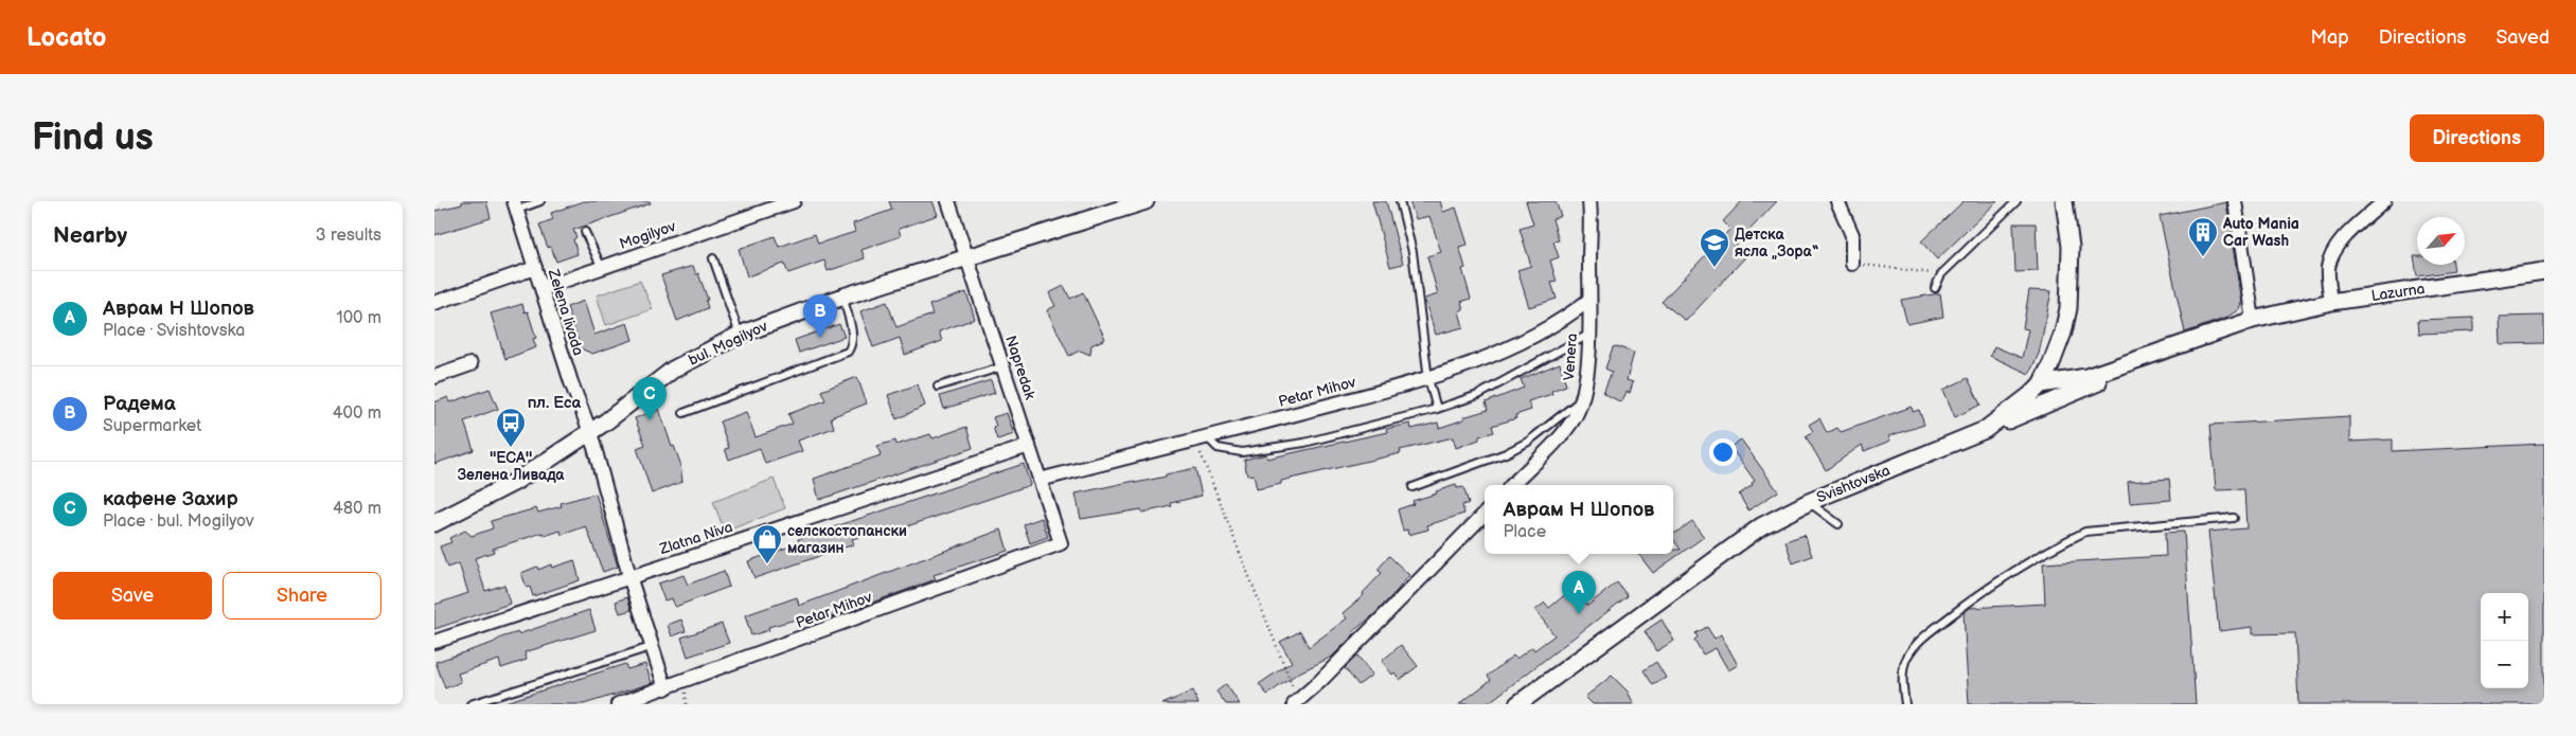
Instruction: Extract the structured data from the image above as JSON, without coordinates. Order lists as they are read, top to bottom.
{
  "streets": {
    "street": [
      "Mogilyov",
      "Lazurna",
      "Zelena livada",
      "bul. Mogilyov",
      "Venera",
      "Napredak",
      "Petar Mihov",
      "Svishtovska",
      "Zlatna Niva"
    ]
  },
  "crossings": [
    ["Mogilyov", "Zelena livada"],
    ["Zelena livada", "bul. Mogilyov"],
    ["Zelena livada", "Petar Mihov"],
    ["Zelena livada", "Zlatna Niva"],
    ["bul. Mogilyov", "Napredak"],
    ["Venera", "Petar Mihov"],
    ["Napredak", "Petar Mihov"],
    ["Napredak", "Zlatna Niva"]
  ],
  "districts": ["пл. Еса"],
  "places": {
    "building": ["Auto Mania Car Wash"],
    "school or university": ["Детска ясла „Зора“"],
    "bus stop": ["''ЕСА'' Зелена Ливада"],
    "shop": ["селскостопански магазин"]
  },
  "north": "top right",
  "page": {
    "header": "Locato",
    "nav": ["Map", "Directions", "Saved"],
    "buttons": [
      "Directions",
      ["Save", "Share"]
    ],
    "title": "Find us",
    "heading": ["Nearby", "3 results"],
    "list": [
      {
        "mark": "A",
        "name": "Аврам Н Шопов",
        "note": "Place · Svishtovska",
        "value": "100 m"
      },
      {
        "mark": "B",
        "name": "Радема",
        "note": "Supermarket",
        "value": "400 m"
      },
      {
        "mark": "C",
        "name": "кафене Захир",
        "note": "Place · bul. Mogilyov",
        "value": "480 m"
      }
    ],
    "pins": ["B", "C", "A"],
    "popup": ["Аврам Н Шопов", "Place"],
    "map_buttons": ["+", "−"]
  }
}
